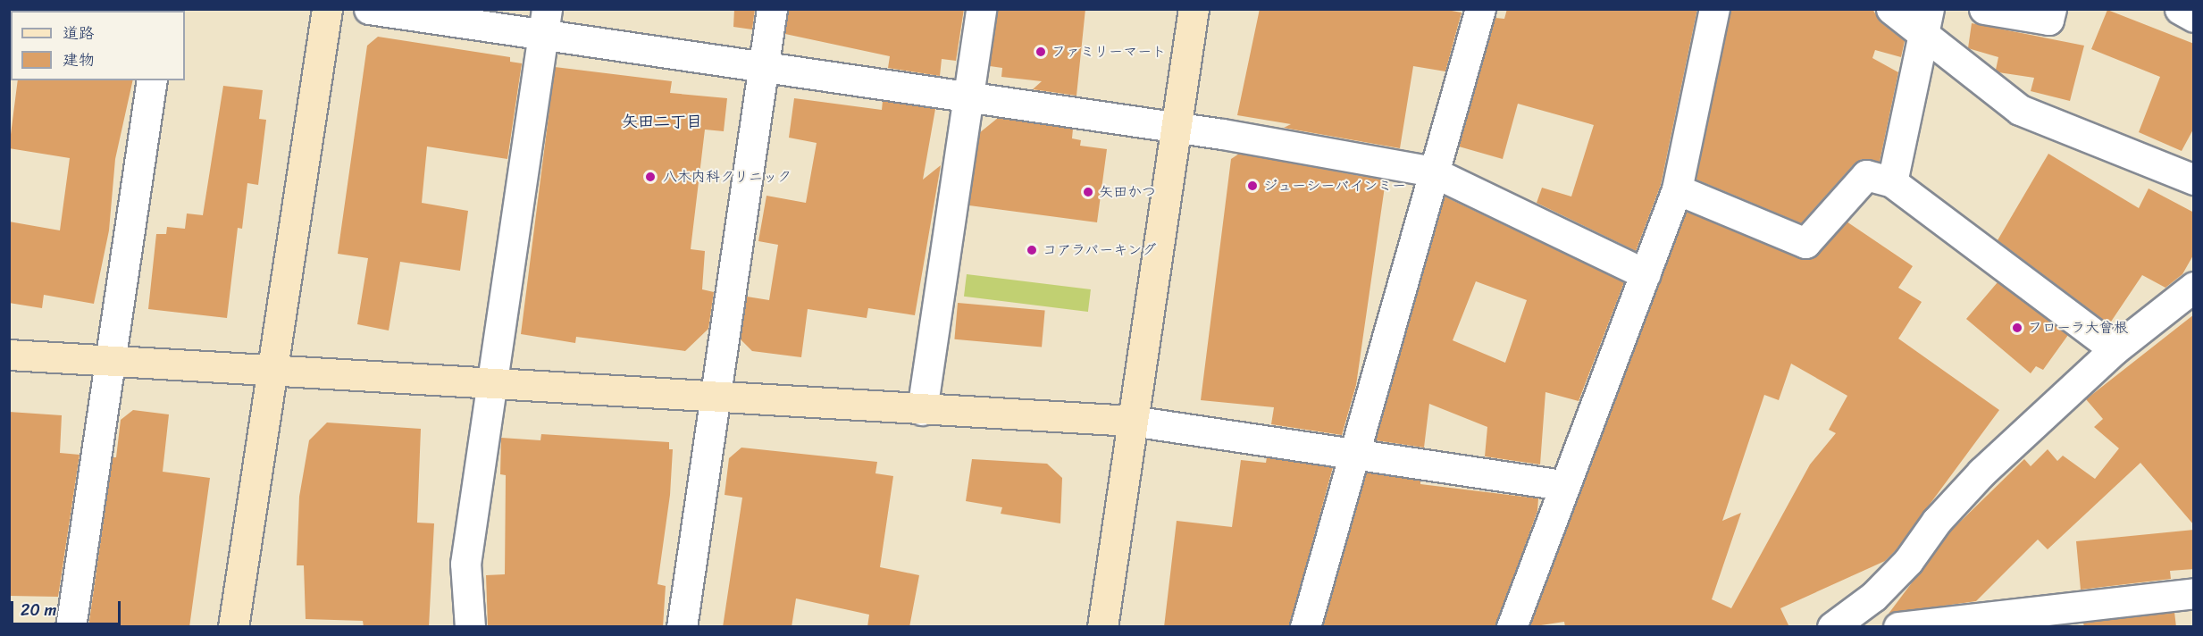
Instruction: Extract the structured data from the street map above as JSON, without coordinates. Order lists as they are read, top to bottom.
{
  "districts": ["矢田二丁目"],
  "places": [
    "ファミリーマート",
    "八木内科クリニック",
    "ジューシーバインミー",
    "矢田かつ",
    "コアラパーキング",
    "フローラ大曾根"
  ],
  "legend": ["道路", "建物"],
  "scale_bar": "20 m"
}
